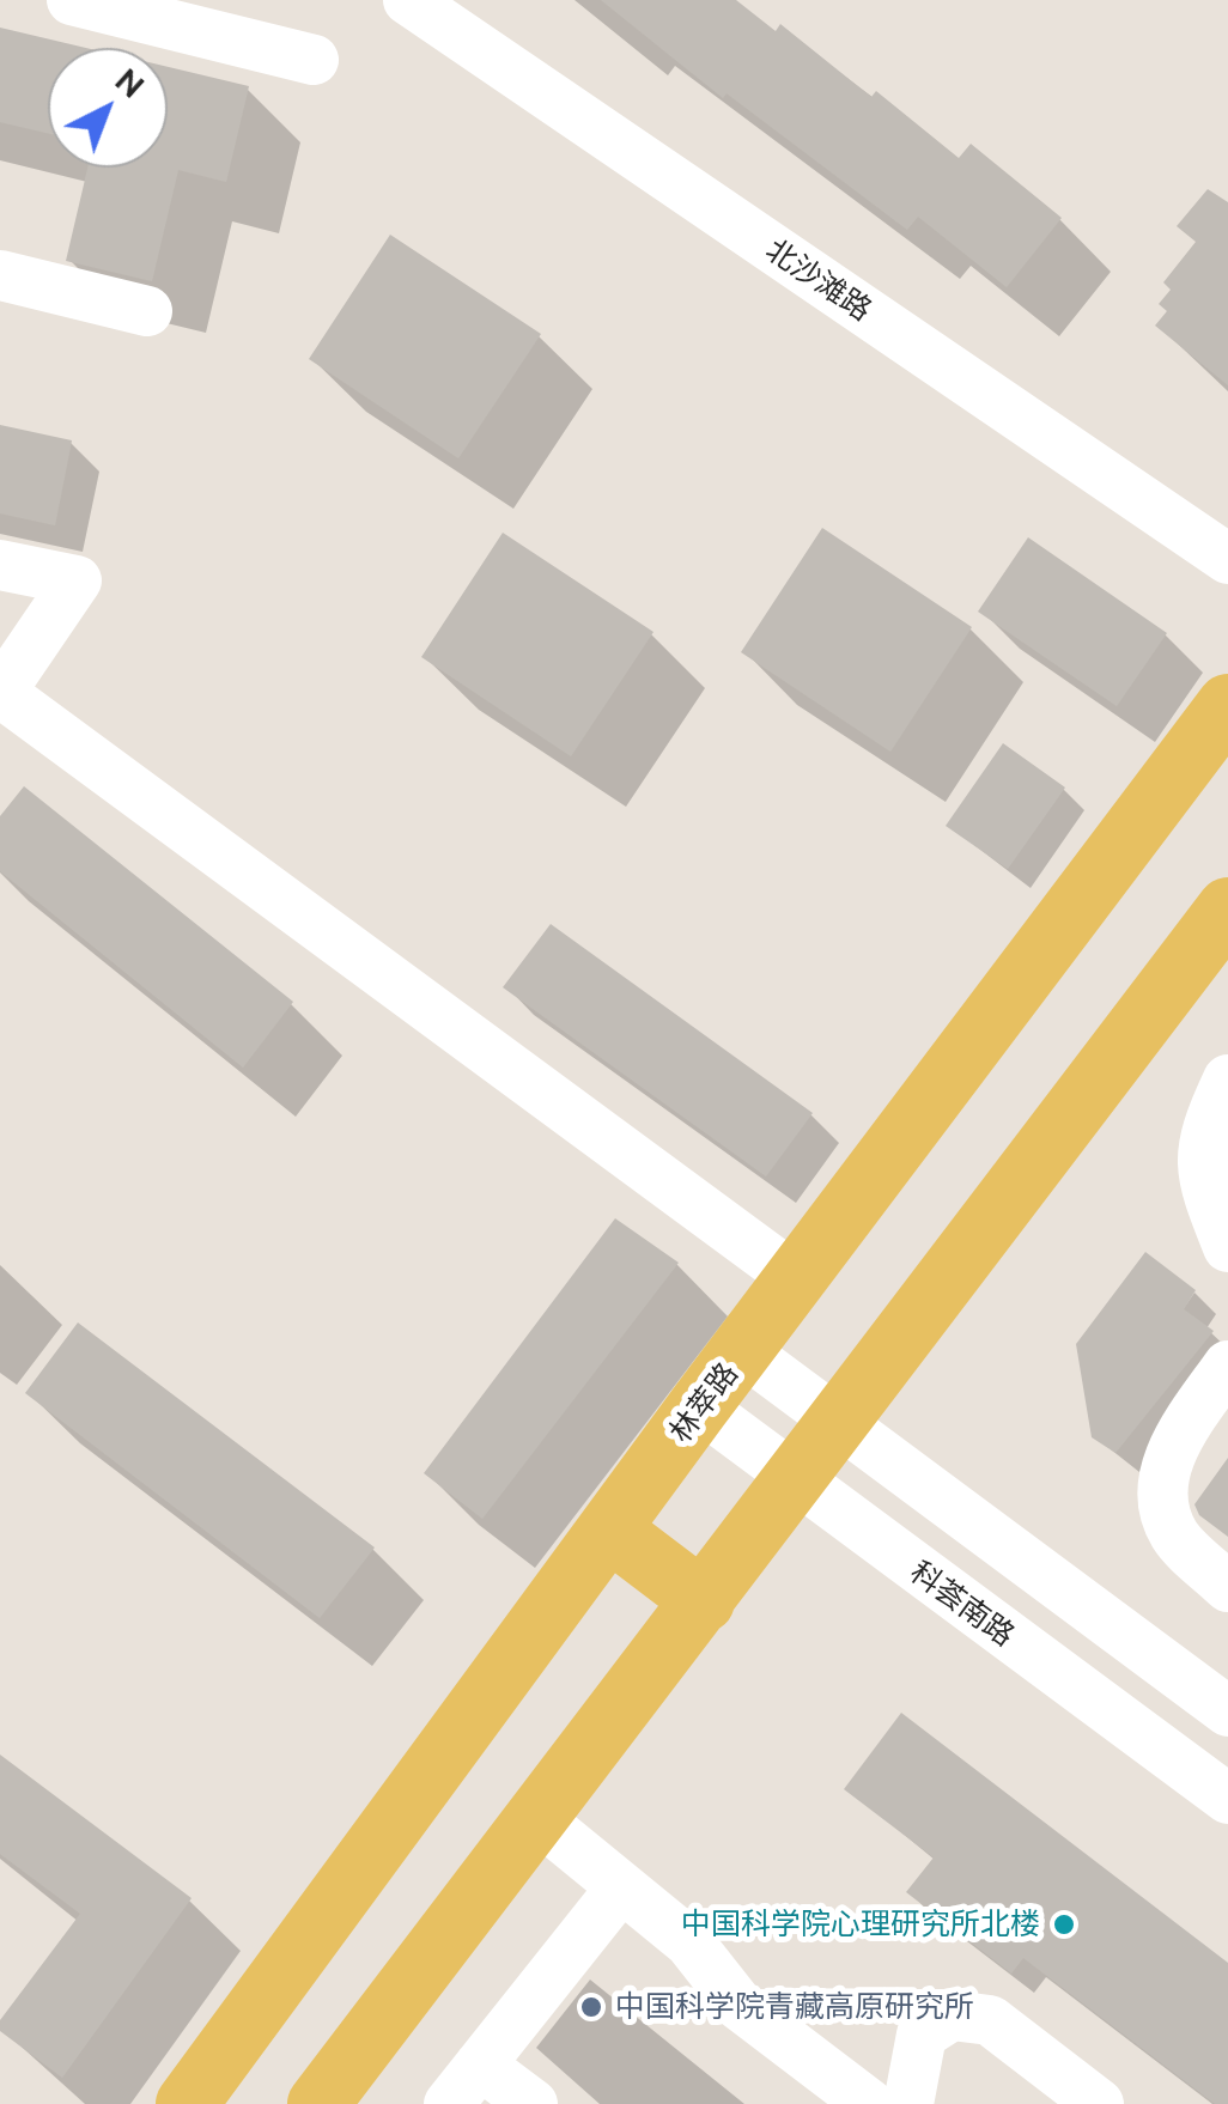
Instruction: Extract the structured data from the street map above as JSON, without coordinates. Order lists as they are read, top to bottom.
{
  "streets": {
    "main road": ["林萃路"],
    "street": ["北沙滩路", "科荟南路"]
  },
  "crossings": [
    ["林萃路", "科荟南路"]
  ],
  "places": ["中国科学院心理研究所北楼", "中国科学院青藏高原研究所"],
  "north": "top right"
}
